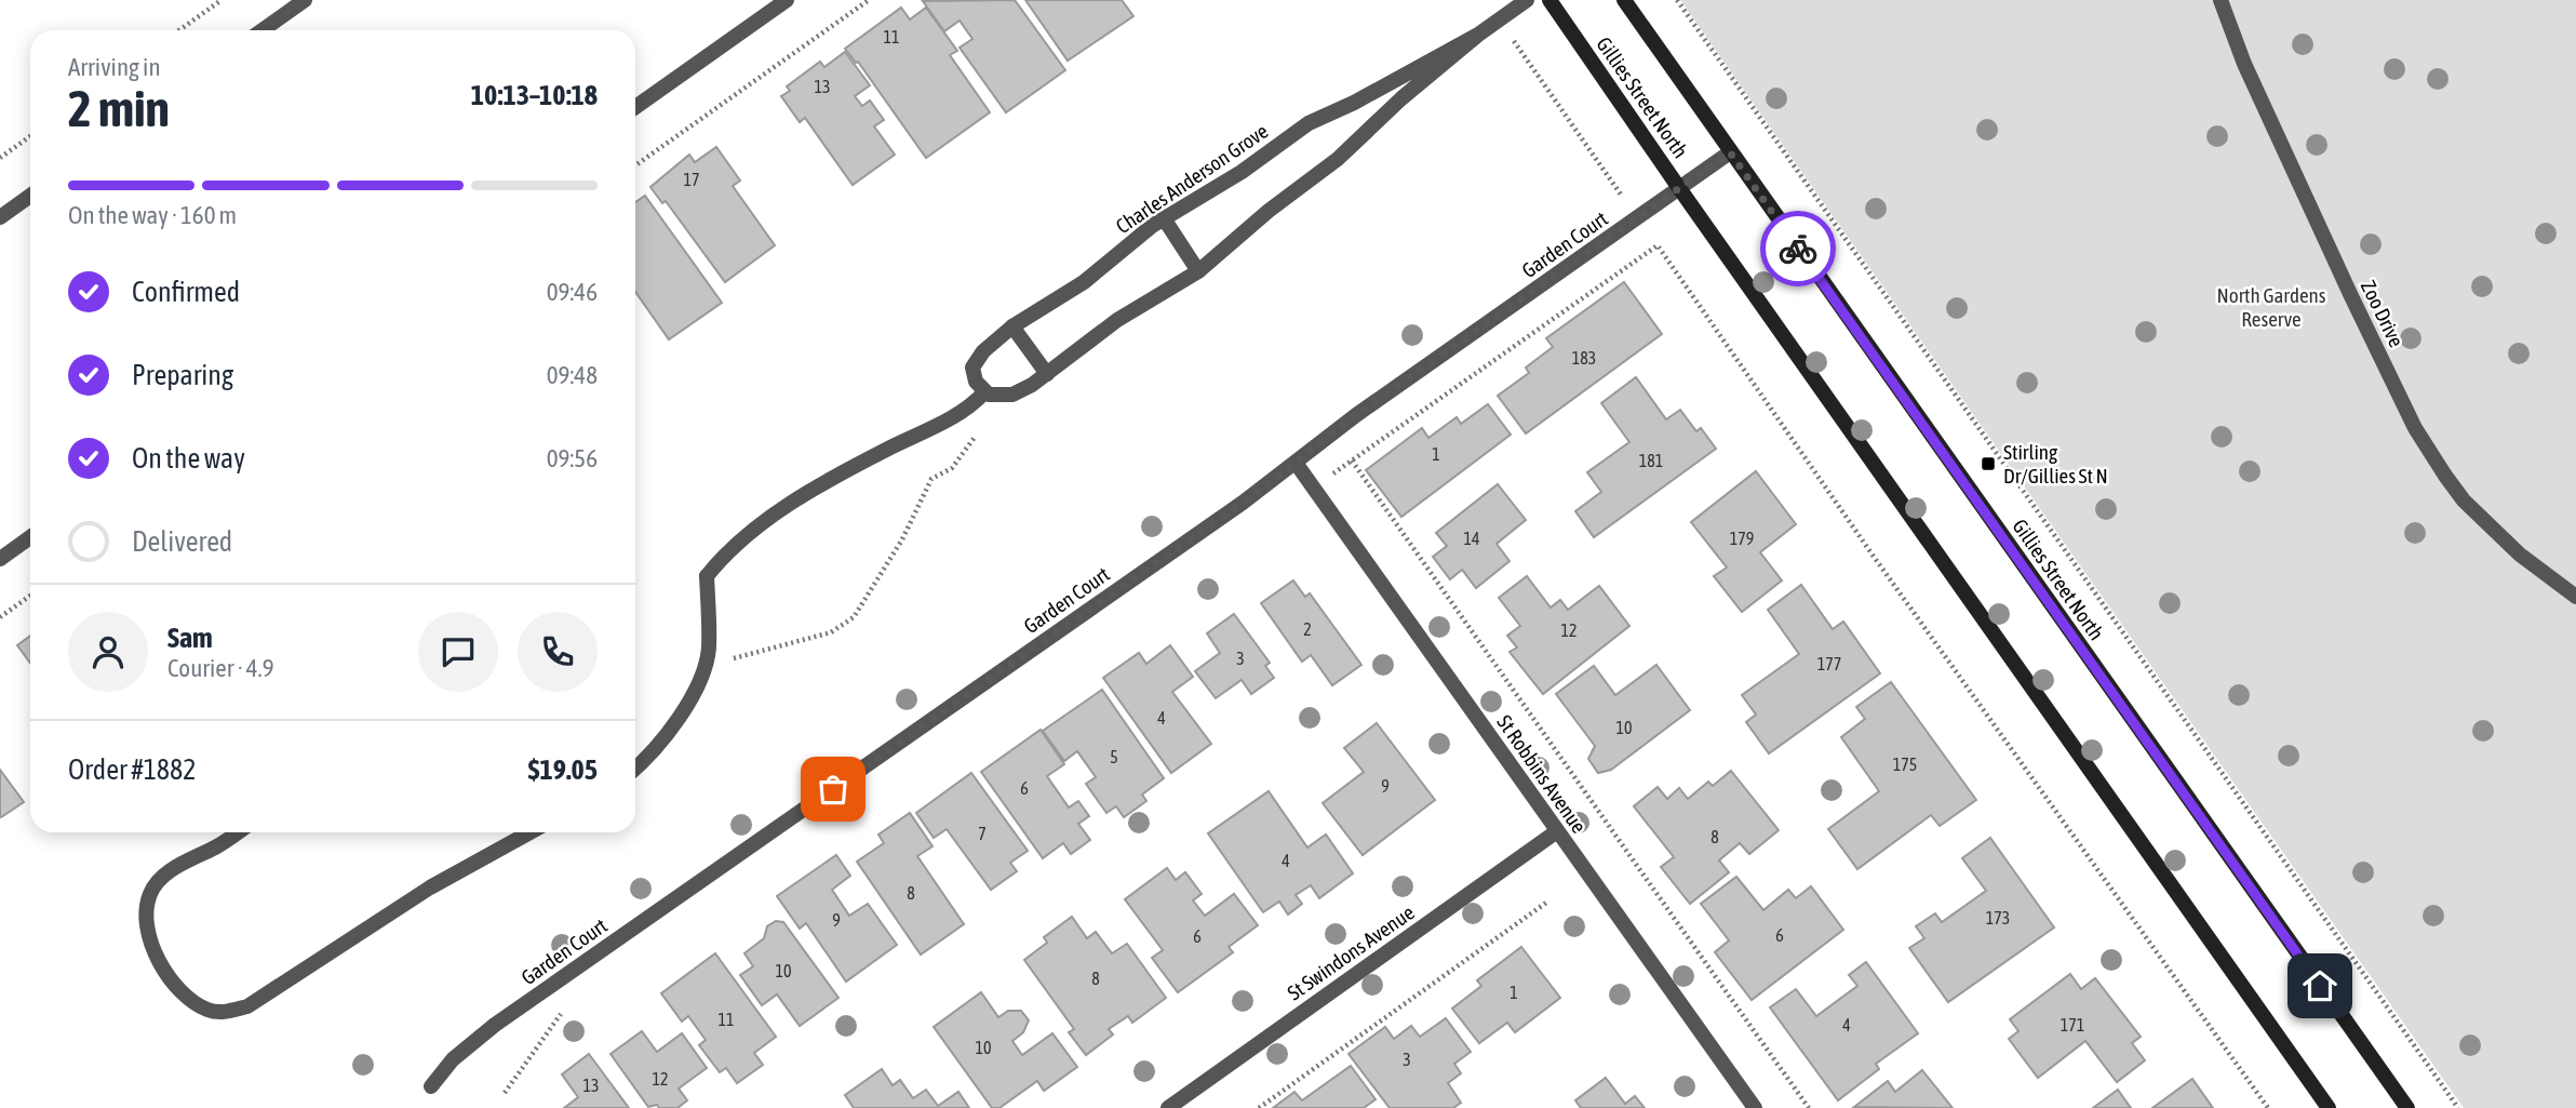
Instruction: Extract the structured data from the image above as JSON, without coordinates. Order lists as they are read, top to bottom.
{
  "streets": {
    "main road": ["Gillies Street North"],
    "street": [
      "Charles Anderson Grove",
      "Garden Court",
      "Zoo Drive",
      "St Robbins Avenue",
      "St Swindons Avenue"
    ]
  },
  "crossings": [
    ["Gillies Street North", "Garden Court"],
    ["Garden Court", "St Robbins Avenue"],
    ["St Robbins Avenue", "St Swindons Avenue"]
  ],
  "parks": ["North Gardens Reserve"],
  "places": {
    "transit": ["Stirling Dr/Gillies St N"]
  },
  "house_numbers": [
    "11",
    "13",
    "17",
    "183",
    "1",
    "181",
    "14",
    "179",
    "2",
    "12",
    "3",
    "177",
    "4",
    "10",
    "5",
    "175",
    "9",
    "6",
    "7",
    "8",
    "4",
    "8",
    "173",
    "9",
    "6",
    "6",
    "10",
    "8",
    "1",
    "11",
    "4",
    "171",
    "10",
    "3",
    "12",
    "13"
  ],
  "page": {
    "heading": ["2 min", "Arriving in", "10:13–10:18"],
    "panel": [
      "Sam",
      "Courier · 4.9",
      "Order #1882",
      "$19.05"
    ],
    "bar": "On the way · 160 m",
    "list": [
      ["Confirmed", "09:46"],
      ["Preparing", "09:48"],
      ["On the way", "09:56"],
      "Delivered"
    ]
  }
}
